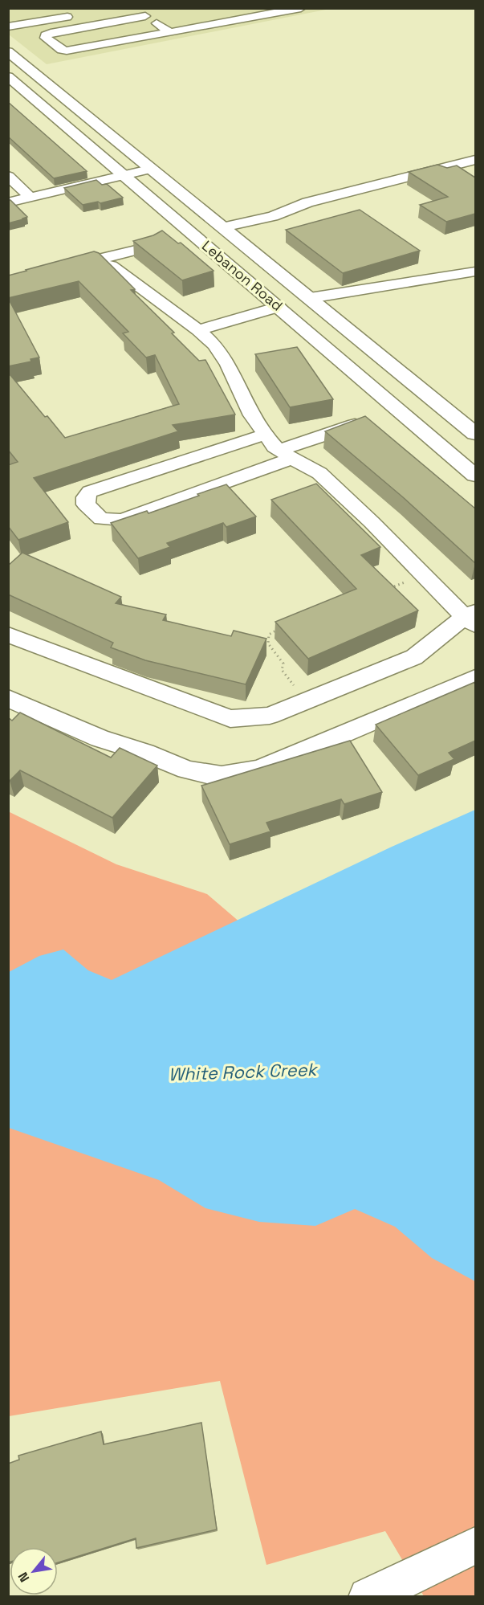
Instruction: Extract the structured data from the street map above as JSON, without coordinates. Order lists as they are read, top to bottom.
{
  "streets": {
    "main road": ["Lebanon Road"]
  },
  "water": ["White Rock Creek"],
  "north": "bottom left"
}
